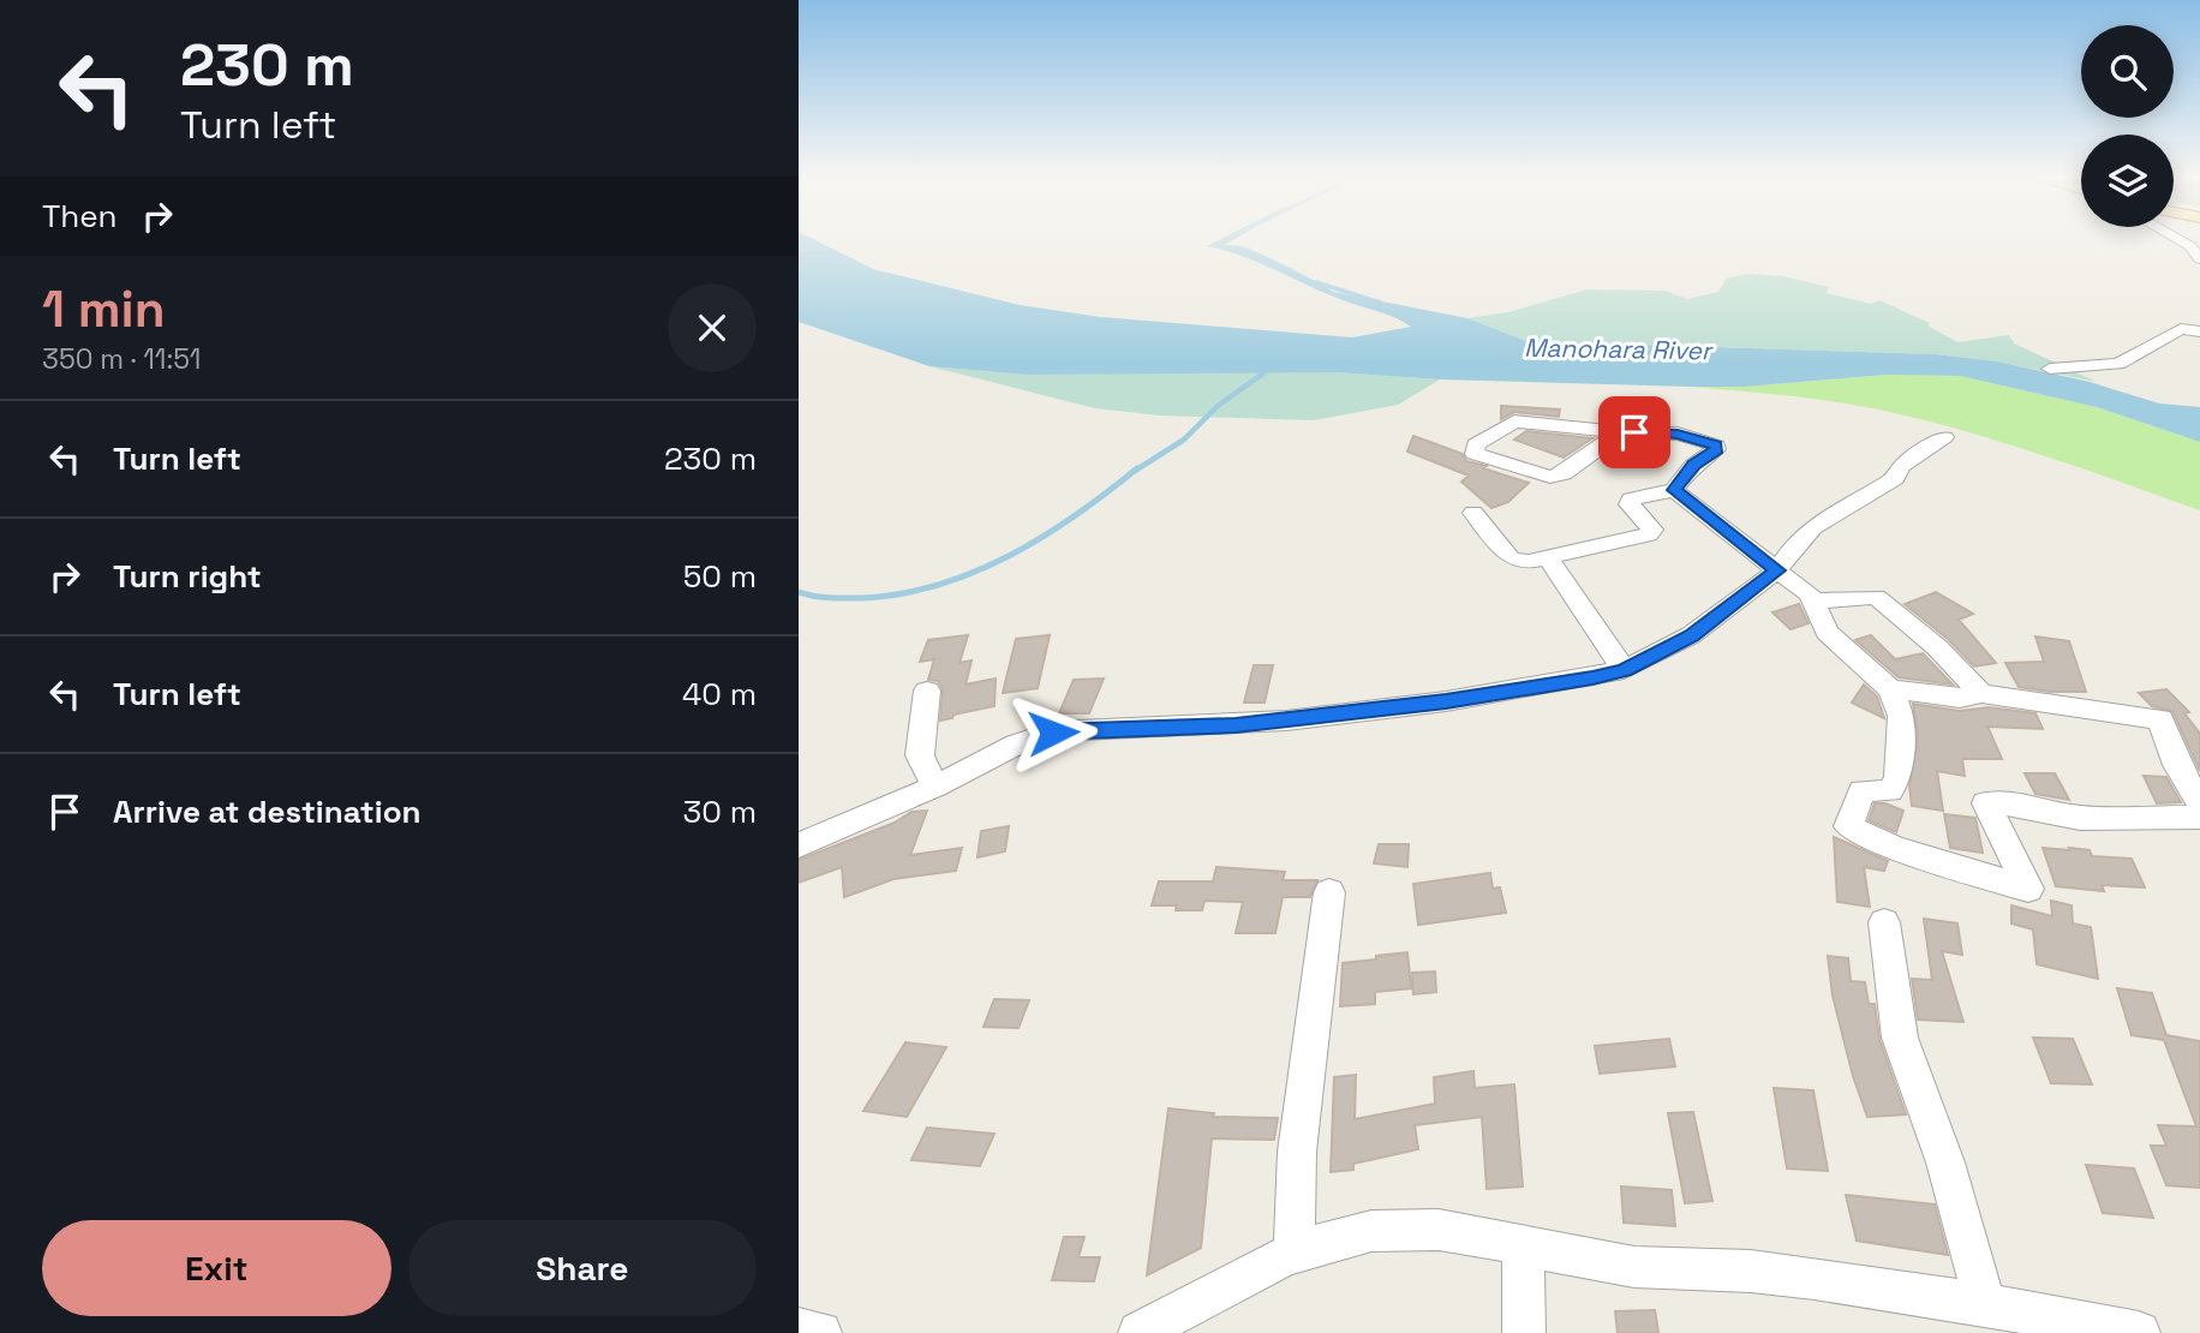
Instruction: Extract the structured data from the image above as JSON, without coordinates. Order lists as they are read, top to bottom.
{
  "water": ["Manohara River"],
  "page": {
    "turn": ["230 m", "Turn left"],
    "then": "Then",
    "heading": ["1 min", "350 m · 11:51"],
    "list": [
      {
        "name": "Turn left",
        "value": "230 m"
      },
      {
        "name": "Turn right",
        "value": "50 m"
      },
      {
        "name": "Turn left",
        "value": "40 m"
      },
      {
        "name": "Arrive at destination",
        "value": "30 m"
      }
    ],
    "buttons": ["Exit", "Share"]
  }
}
